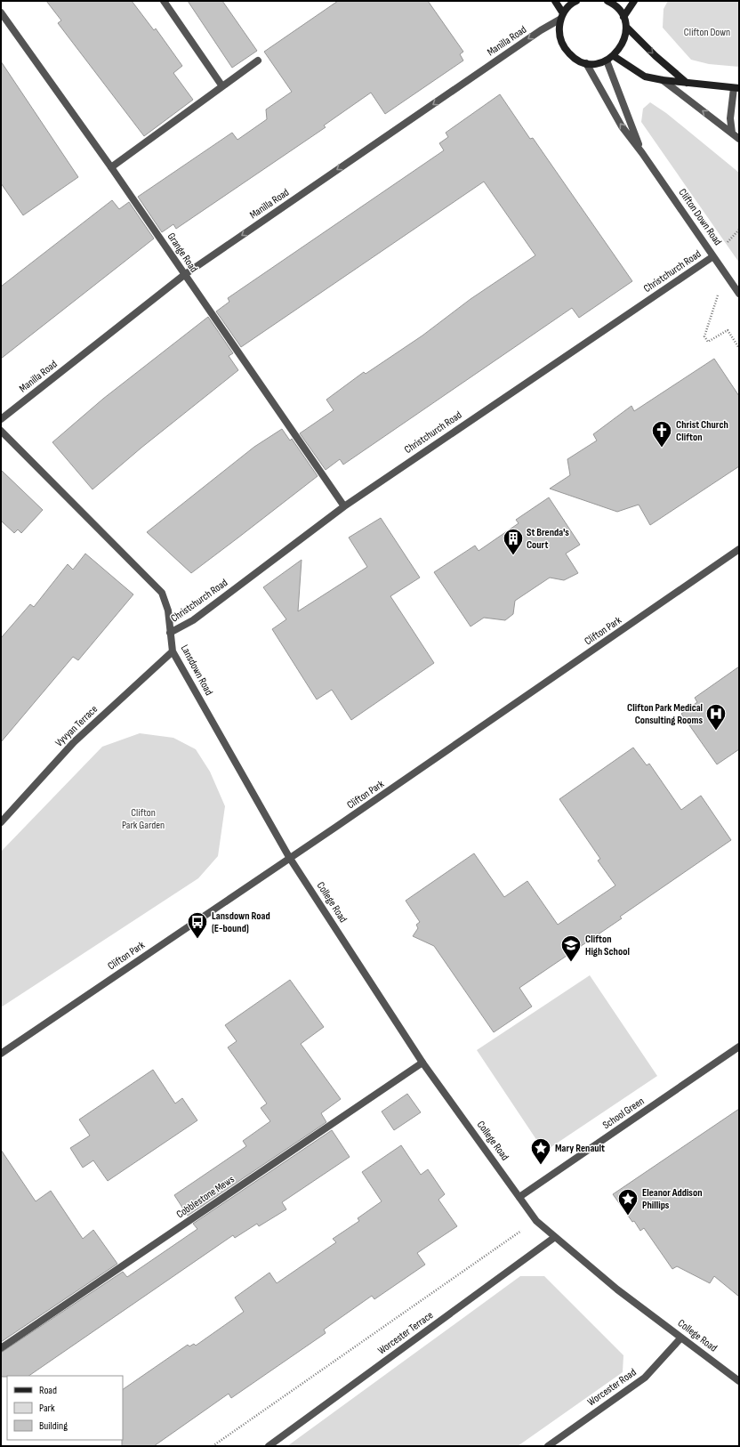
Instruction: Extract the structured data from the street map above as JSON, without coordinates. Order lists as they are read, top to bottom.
{
  "streets": {
    "street": [
      "Manilla Road",
      "Clifton Down Road",
      "Grange Road",
      "Christchurch Road",
      "Clifton Park",
      "Lansdown Road",
      "Vyvyan Terrace",
      "College Road",
      "School Green",
      "Cobblestone Mews",
      "Worcester Terrace",
      "Worcester Road"
    ]
  },
  "crossings": [
    ["Manilla Road", "Grange Road"],
    ["Clifton Down Road", "Christchurch Road"],
    ["Grange Road", "Christchurch Road"],
    ["Christchurch Road", "Lansdown Road"],
    ["Clifton Park", "Lansdown Road"],
    ["Clifton Park", "College Road"],
    ["Lansdown Road", "Vyvyan Terrace"],
    ["Lansdown Road", "College Road"],
    ["College Road", "School Green"],
    ["College Road", "Cobblestone Mews"],
    ["College Road", "Worcester Terrace"],
    ["College Road", "Worcester Road"]
  ],
  "one_way": ["Manilla Road"],
  "parks": ["Clifton Down", "Clifton Park Garden"],
  "places": {
    "church": ["Christ Church Clifton"],
    "building": ["St Brenda's Court"],
    "hospital": ["Clifton Park Medical Consulting Rooms"],
    "bus stop": ["Lansdown Road (E-bound)"],
    "school or university": ["Clifton High School"],
    "place": ["Mary Renault", "Eleanor Addison Phillips"]
  },
  "legend": ["Road", "Park", "Building"]
}
